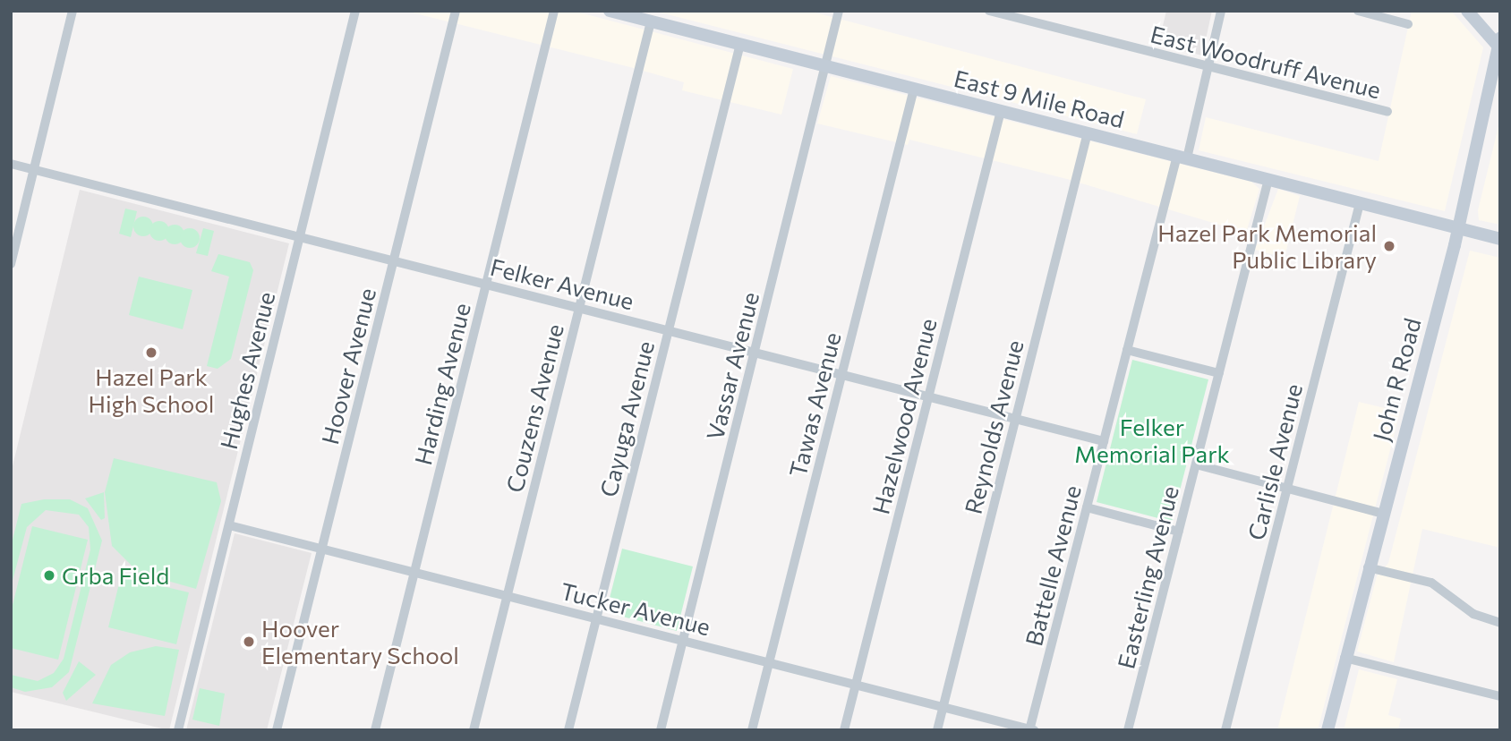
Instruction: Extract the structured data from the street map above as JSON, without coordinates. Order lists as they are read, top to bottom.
{
  "streets": {
    "main road": ["East 9 Mile Road", "John R Road"],
    "street": [
      "East Woodruff Avenue",
      "Felker Avenue",
      "Hoover Avenue",
      "Vassar Avenue",
      "Hughes Avenue",
      "Harding Avenue",
      "Tawas Avenue",
      "Couzens Avenue",
      "Hazelwood Avenue",
      "Cayuga Avenue",
      "Reynolds Avenue",
      "Carlisle Avenue",
      "Battelle Avenue",
      "Easterling Avenue",
      "Tucker Avenue"
    ]
  },
  "crossings": [
    ["East Woodruff Avenue", "Battelle Avenue"],
    ["East 9 Mile Road", "Vassar Avenue"],
    ["East 9 Mile Road", "John R Road"],
    ["East 9 Mile Road", "Tawas Avenue"],
    ["East 9 Mile Road", "Couzens Avenue"],
    ["East 9 Mile Road", "Hazelwood Avenue"],
    ["East 9 Mile Road", "Cayuga Avenue"],
    ["East 9 Mile Road", "Reynolds Avenue"],
    ["East 9 Mile Road", "Carlisle Avenue"],
    ["East 9 Mile Road", "Battelle Avenue"],
    ["East 9 Mile Road", "Easterling Avenue"],
    ["Felker Avenue", "Hoover Avenue"],
    ["Felker Avenue", "Vassar Avenue"],
    ["Felker Avenue", "Hughes Avenue"],
    ["Felker Avenue", "Harding Avenue"],
    ["Felker Avenue", "Tawas Avenue"],
    ["Felker Avenue", "Couzens Avenue"],
    ["Felker Avenue", "Hazelwood Avenue"],
    ["Felker Avenue", "Cayuga Avenue"],
    ["Felker Avenue", "Reynolds Avenue"],
    ["Felker Avenue", "Battelle Avenue"],
    ["Hoover Avenue", "Tucker Avenue"],
    ["Vassar Avenue", "Tucker Avenue"],
    ["Hughes Avenue", "Tucker Avenue"],
    ["Harding Avenue", "Tucker Avenue"],
    ["Tawas Avenue", "Tucker Avenue"],
    ["Couzens Avenue", "Tucker Avenue"],
    ["Hazelwood Avenue", "Tucker Avenue"],
    ["Cayuga Avenue", "Tucker Avenue"],
    ["Reynolds Avenue", "Tucker Avenue"],
    ["Battelle Avenue", "Tucker Avenue"]
  ],
  "parks": ["Felker Memorial Park"],
  "places": [
    "Hazel Park Memorial Public Library",
    "Hazel Park High School",
    "Grba Field",
    "Hoover Elementary School"
  ]
}
